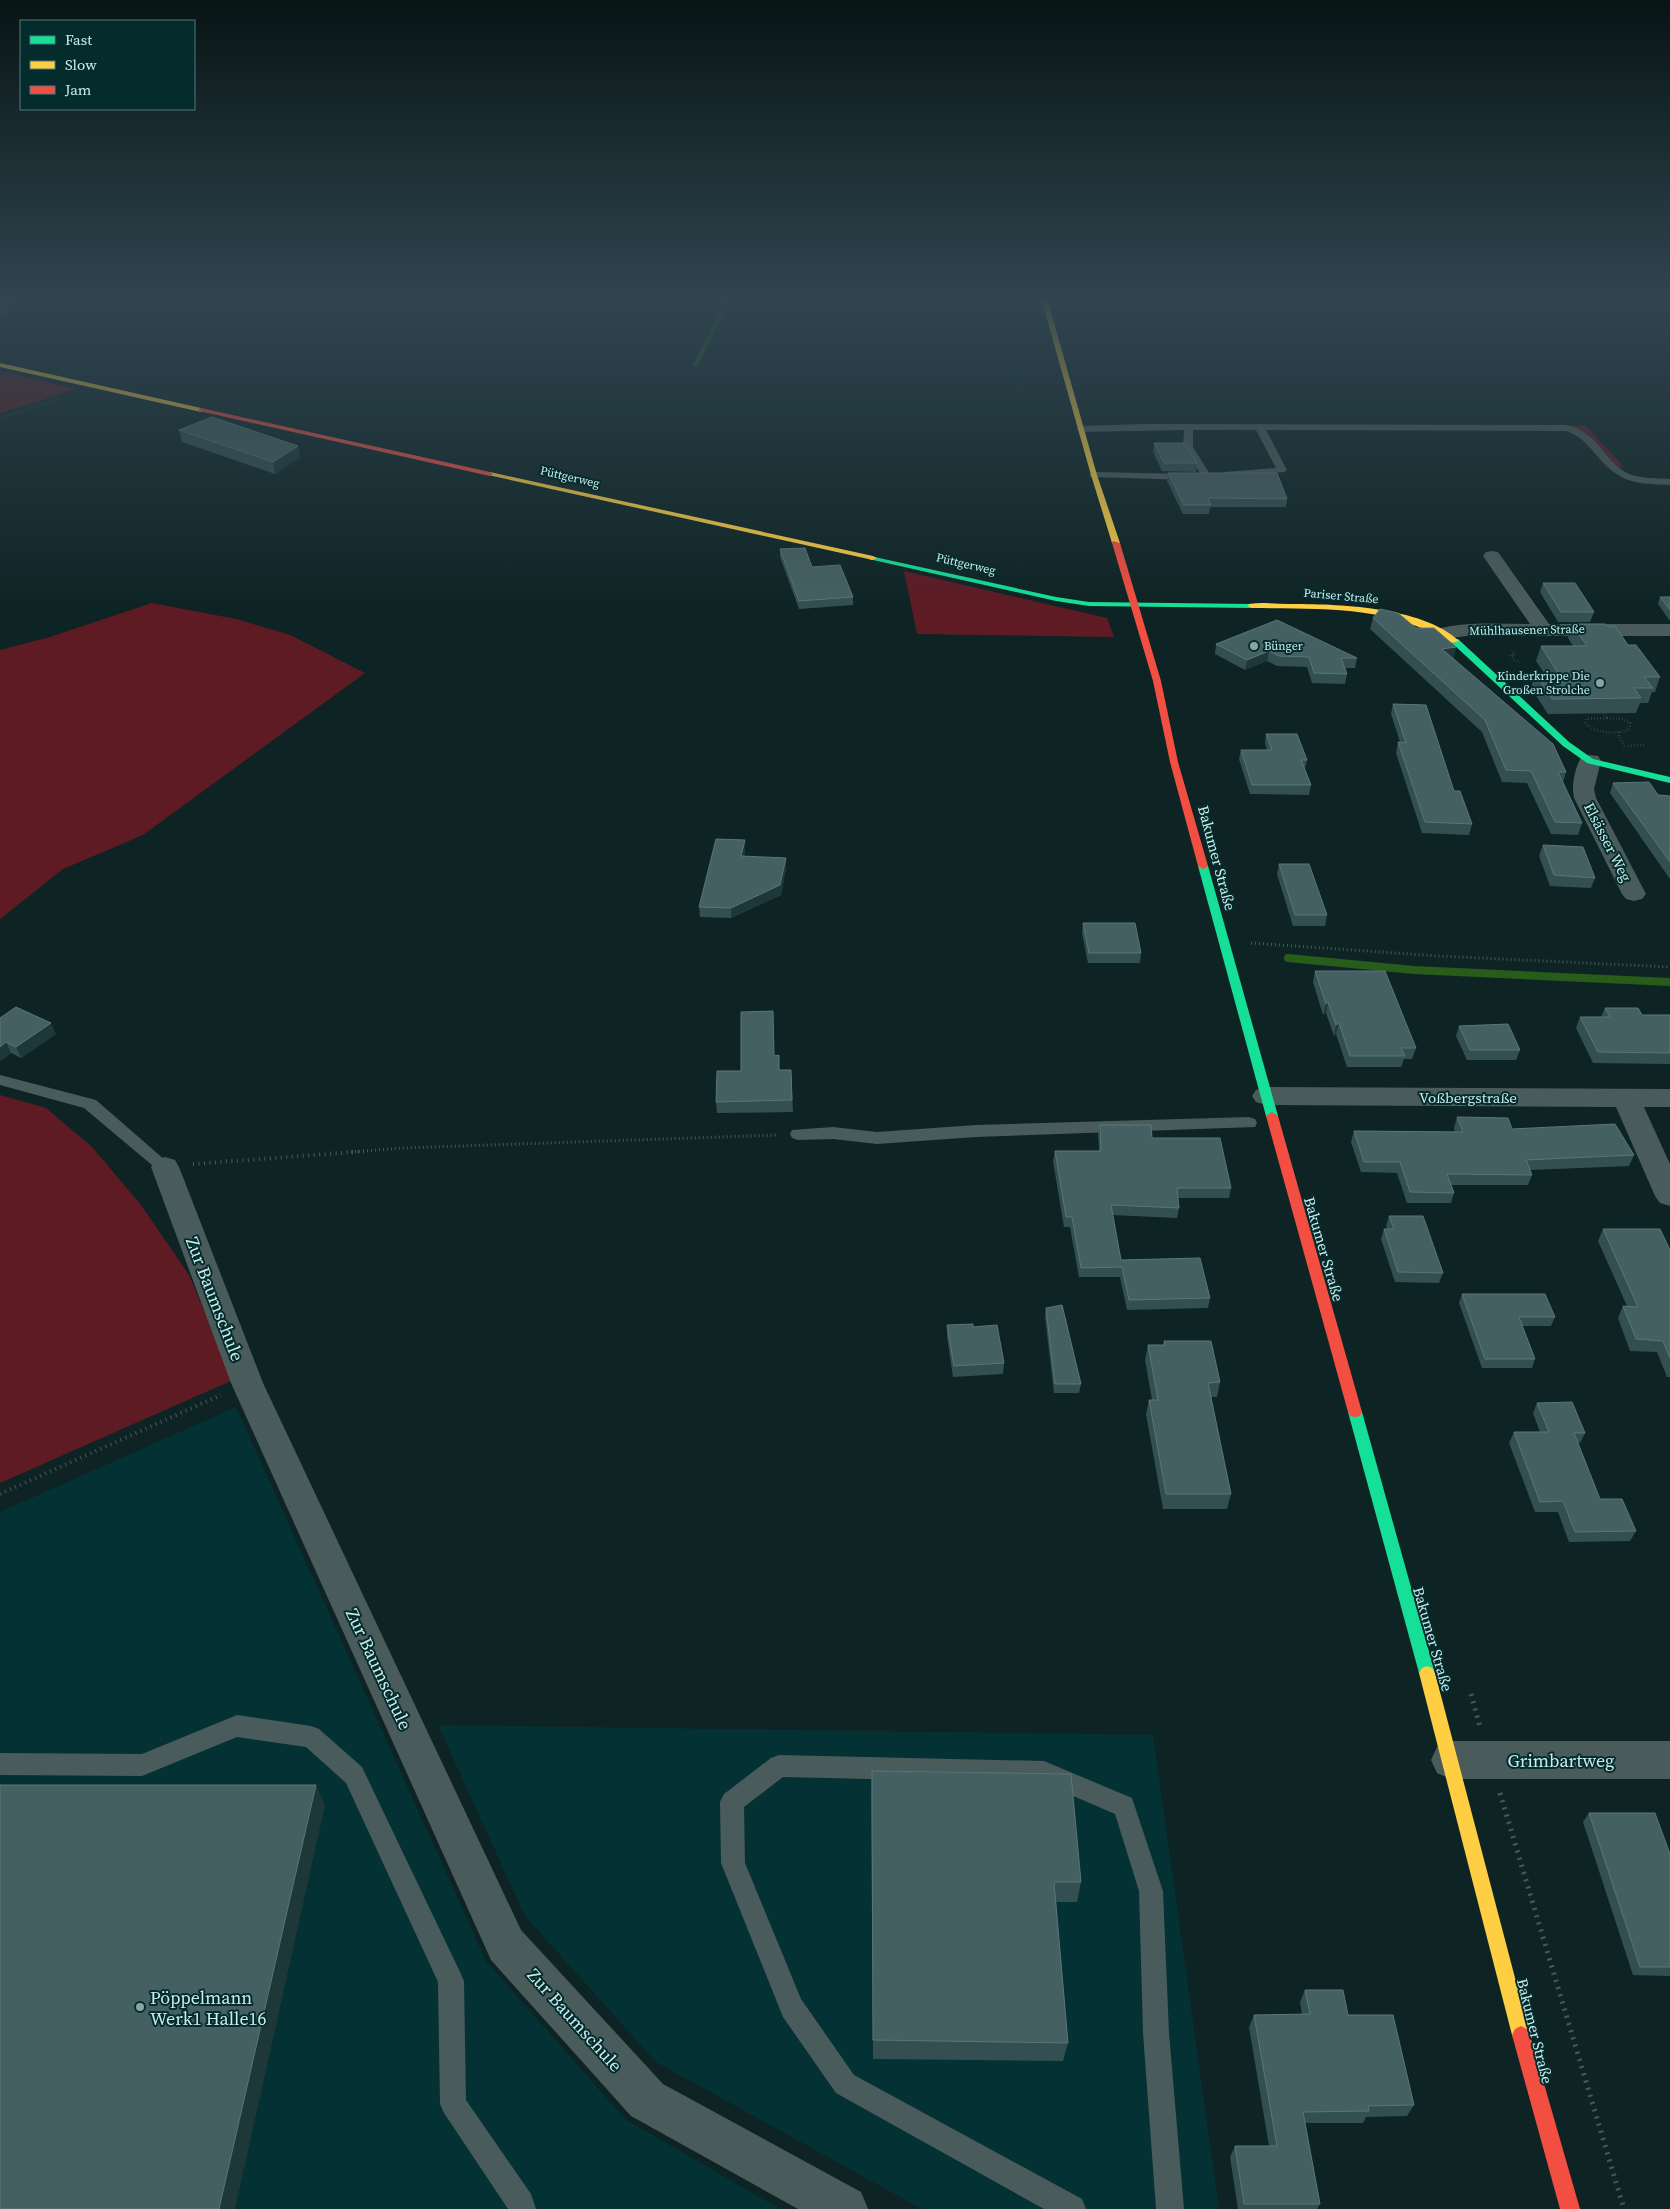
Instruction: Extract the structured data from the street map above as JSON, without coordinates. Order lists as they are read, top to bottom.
{
  "streets": {
    "main road": ["Püttgerweg", "Pariser Straße", "Bakumer Straße"],
    "street": [
      "Mühlhausener Straße",
      "Elsässer Weg",
      "Voßbergstraße",
      "Zur Baumschule",
      "Grimbartweg"
    ]
  },
  "crossings": [
    ["Püttgerweg", "Pariser Straße"],
    ["Püttgerweg", "Bakumer Straße"],
    ["Pariser Straße", "Mühlhausener Straße"],
    ["Pariser Straße", "Elsässer Weg"],
    ["Pariser Straße", "Bakumer Straße"],
    ["Bakumer Straße", "Voßbergstraße"],
    ["Bakumer Straße", "Grimbartweg"]
  ],
  "places": ["Bünger", "Kinderkrippe Die Großen Strolche", "Pöppelmann Werk1 Halle16"],
  "legend": ["Fast", "Slow", "Jam"]
}
